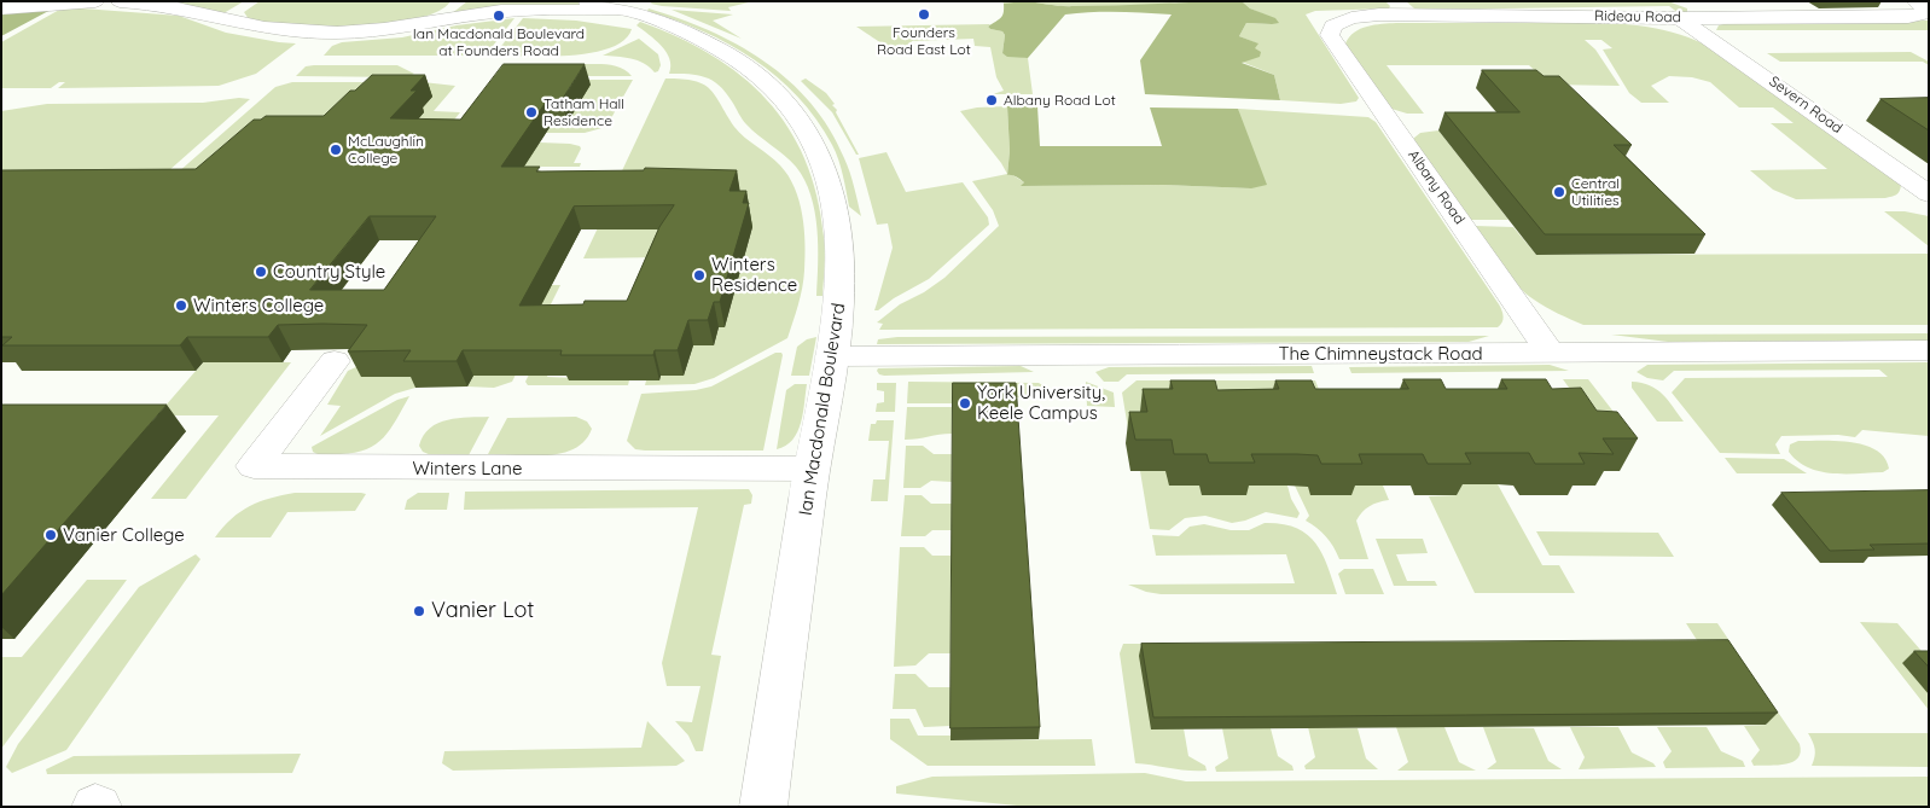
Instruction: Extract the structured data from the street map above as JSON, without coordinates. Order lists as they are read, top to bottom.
{
  "streets": {
    "street": [
      "Rideau Road",
      "Severn Road",
      "Albany Road",
      "The Chimneystack Road",
      "Ian Macdonald Boulevard",
      "Winters Lane"
    ]
  },
  "crossings": [
    ["Rideau Road", "Severn Road"],
    ["Rideau Road", "Albany Road"],
    ["Albany Road", "The Chimneystack Road"],
    ["The Chimneystack Road", "Ian Macdonald Boulevard"],
    ["Ian Macdonald Boulevard", "Winters Lane"]
  ],
  "places": [
    "Founders Road East Lot",
    "Ian Macdonald Boulevard at Founders Road",
    "Albany Road Lot",
    "Tatham Hall Residence",
    "McLaughlin College",
    "Central Utilities",
    "Country Style",
    "Winters Residence",
    "Winters College",
    "York University, Keele Campus",
    "Vanier College",
    "Vanier Lot"
  ]
}
